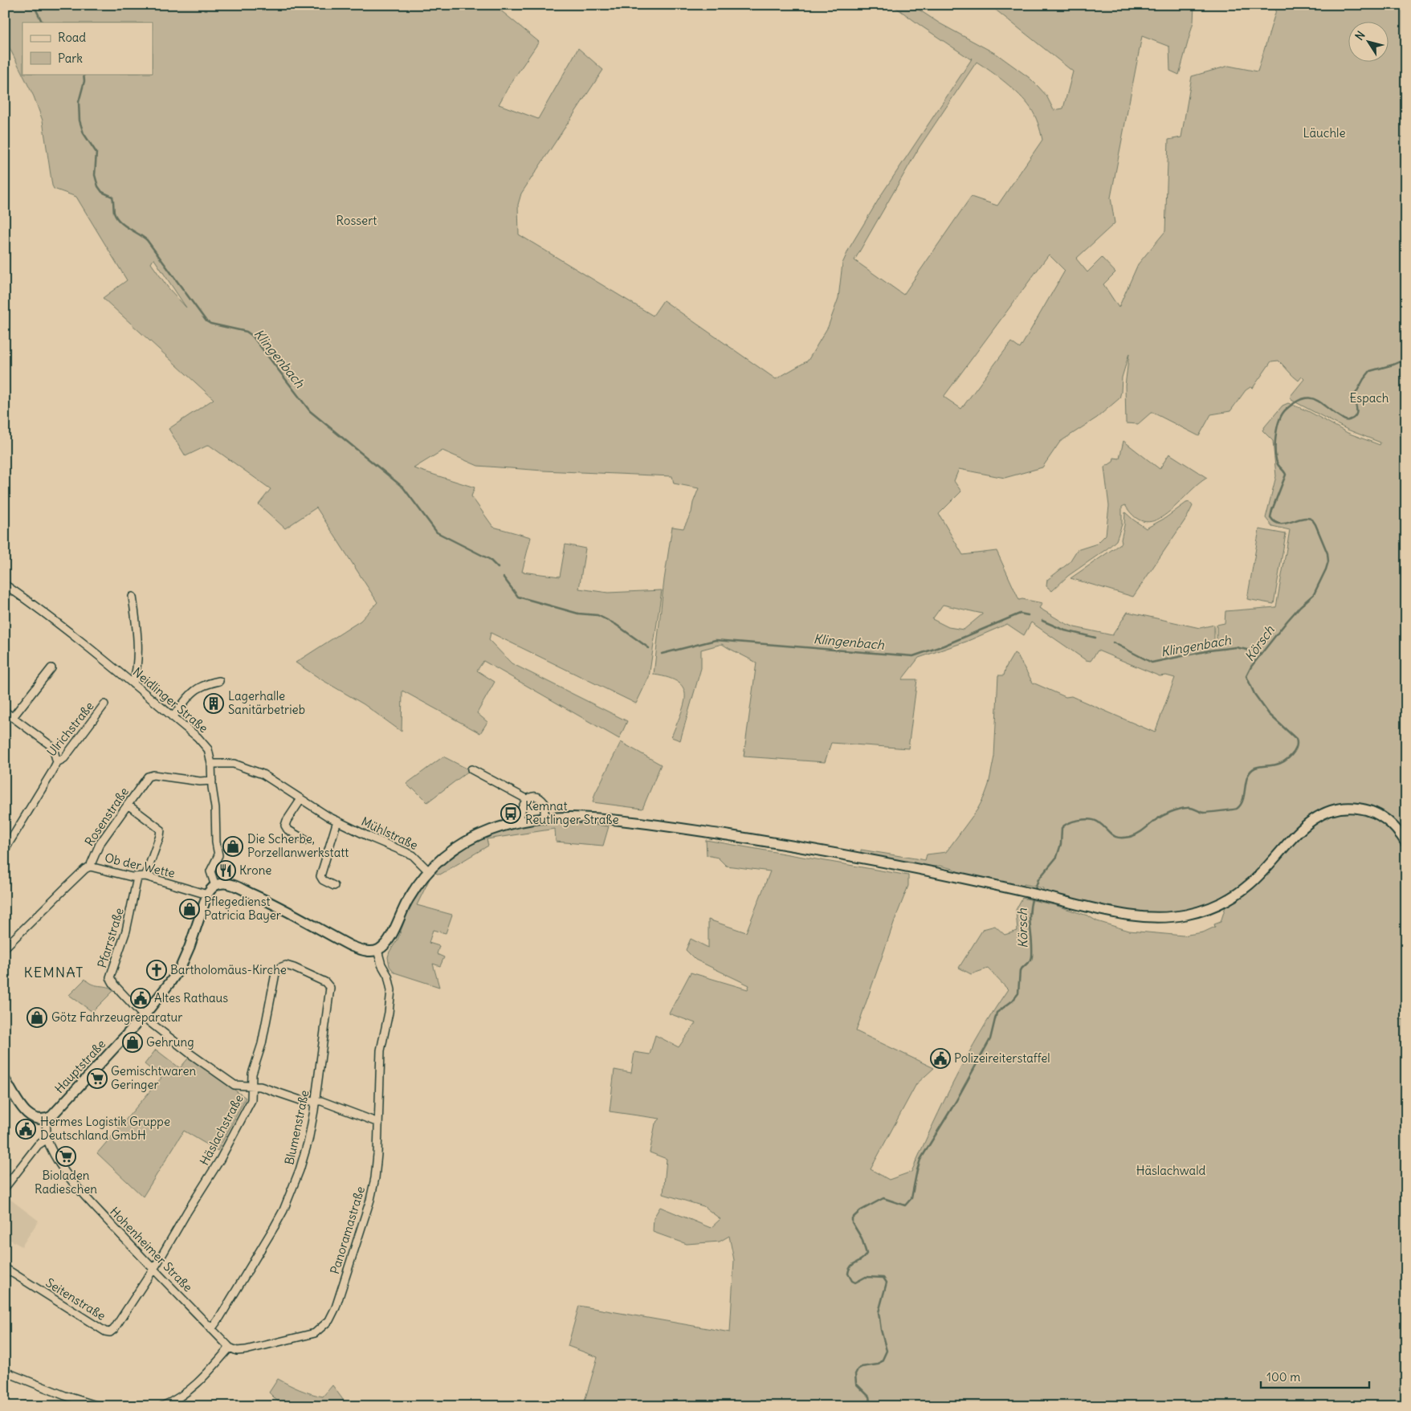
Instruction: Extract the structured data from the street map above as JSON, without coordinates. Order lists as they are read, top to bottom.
{
  "streets": {
    "main road": ["Hauptstraße"],
    "street": [
      "Neidlinger Straße",
      "Ulrichstraße",
      "Rosenstraße",
      "Mühlstraße",
      "Ob der Wette",
      "Pfarrstraße",
      "Blumenstraße",
      "Häslachstraße",
      "Panoramastraße",
      "Hohenheimer Straße",
      "Seitenstraße"
    ]
  },
  "crossings": [
    ["Neidlinger Straße", "Rosenstraße"],
    ["Neidlinger Straße", "Mühlstraße"],
    ["Neidlinger Straße", "Hauptstraße"],
    ["Rosenstraße", "Ob der Wette"],
    ["Ob der Wette", "Pfarrstraße"],
    ["Ob der Wette", "Hauptstraße"],
    ["Pfarrstraße", "Hauptstraße"],
    ["Hauptstraße", "Hohenheimer Straße"],
    ["Blumenstraße", "Häslachstraße"],
    ["Blumenstraße", "Hohenheimer Straße"],
    ["Häslachstraße", "Hohenheimer Straße"],
    ["Häslachstraße", "Seitenstraße"],
    ["Panoramastraße", "Hohenheimer Straße"],
    ["Hohenheimer Straße", "Seitenstraße"]
  ],
  "districts": ["KEMNAT"],
  "water": ["Klingenbach", "Körsch"],
  "parks": [
    "Läuchle",
    "Rossert",
    "Espach",
    "Häslachwald"
  ],
  "places": {
    "building": ["Lagerhalle Sanitärbetrieb"],
    "bus stop": ["Kemnat Reutlinger Straße"],
    "shop": [
      "Die Scherbe, Porzellanwerkstatt",
      "Pflegedienst Patricia Bayer",
      "Götz Fahrzeugreparatur",
      "Gehrung"
    ],
    "restaurant": ["Krone"],
    "church": ["Bartholomäus-Kirche"],
    "public building": ["Altes Rathaus", "Polizeireiterstaffel", "Hermes Logistik Gruppe Deutschland GmbH"],
    "supermarket": ["Gemischtwaren Geringer", "Bioladen Radieschen"]
  },
  "legend": ["Road", "Park"],
  "scale_bar": "100 m",
  "north": "top left"
}
